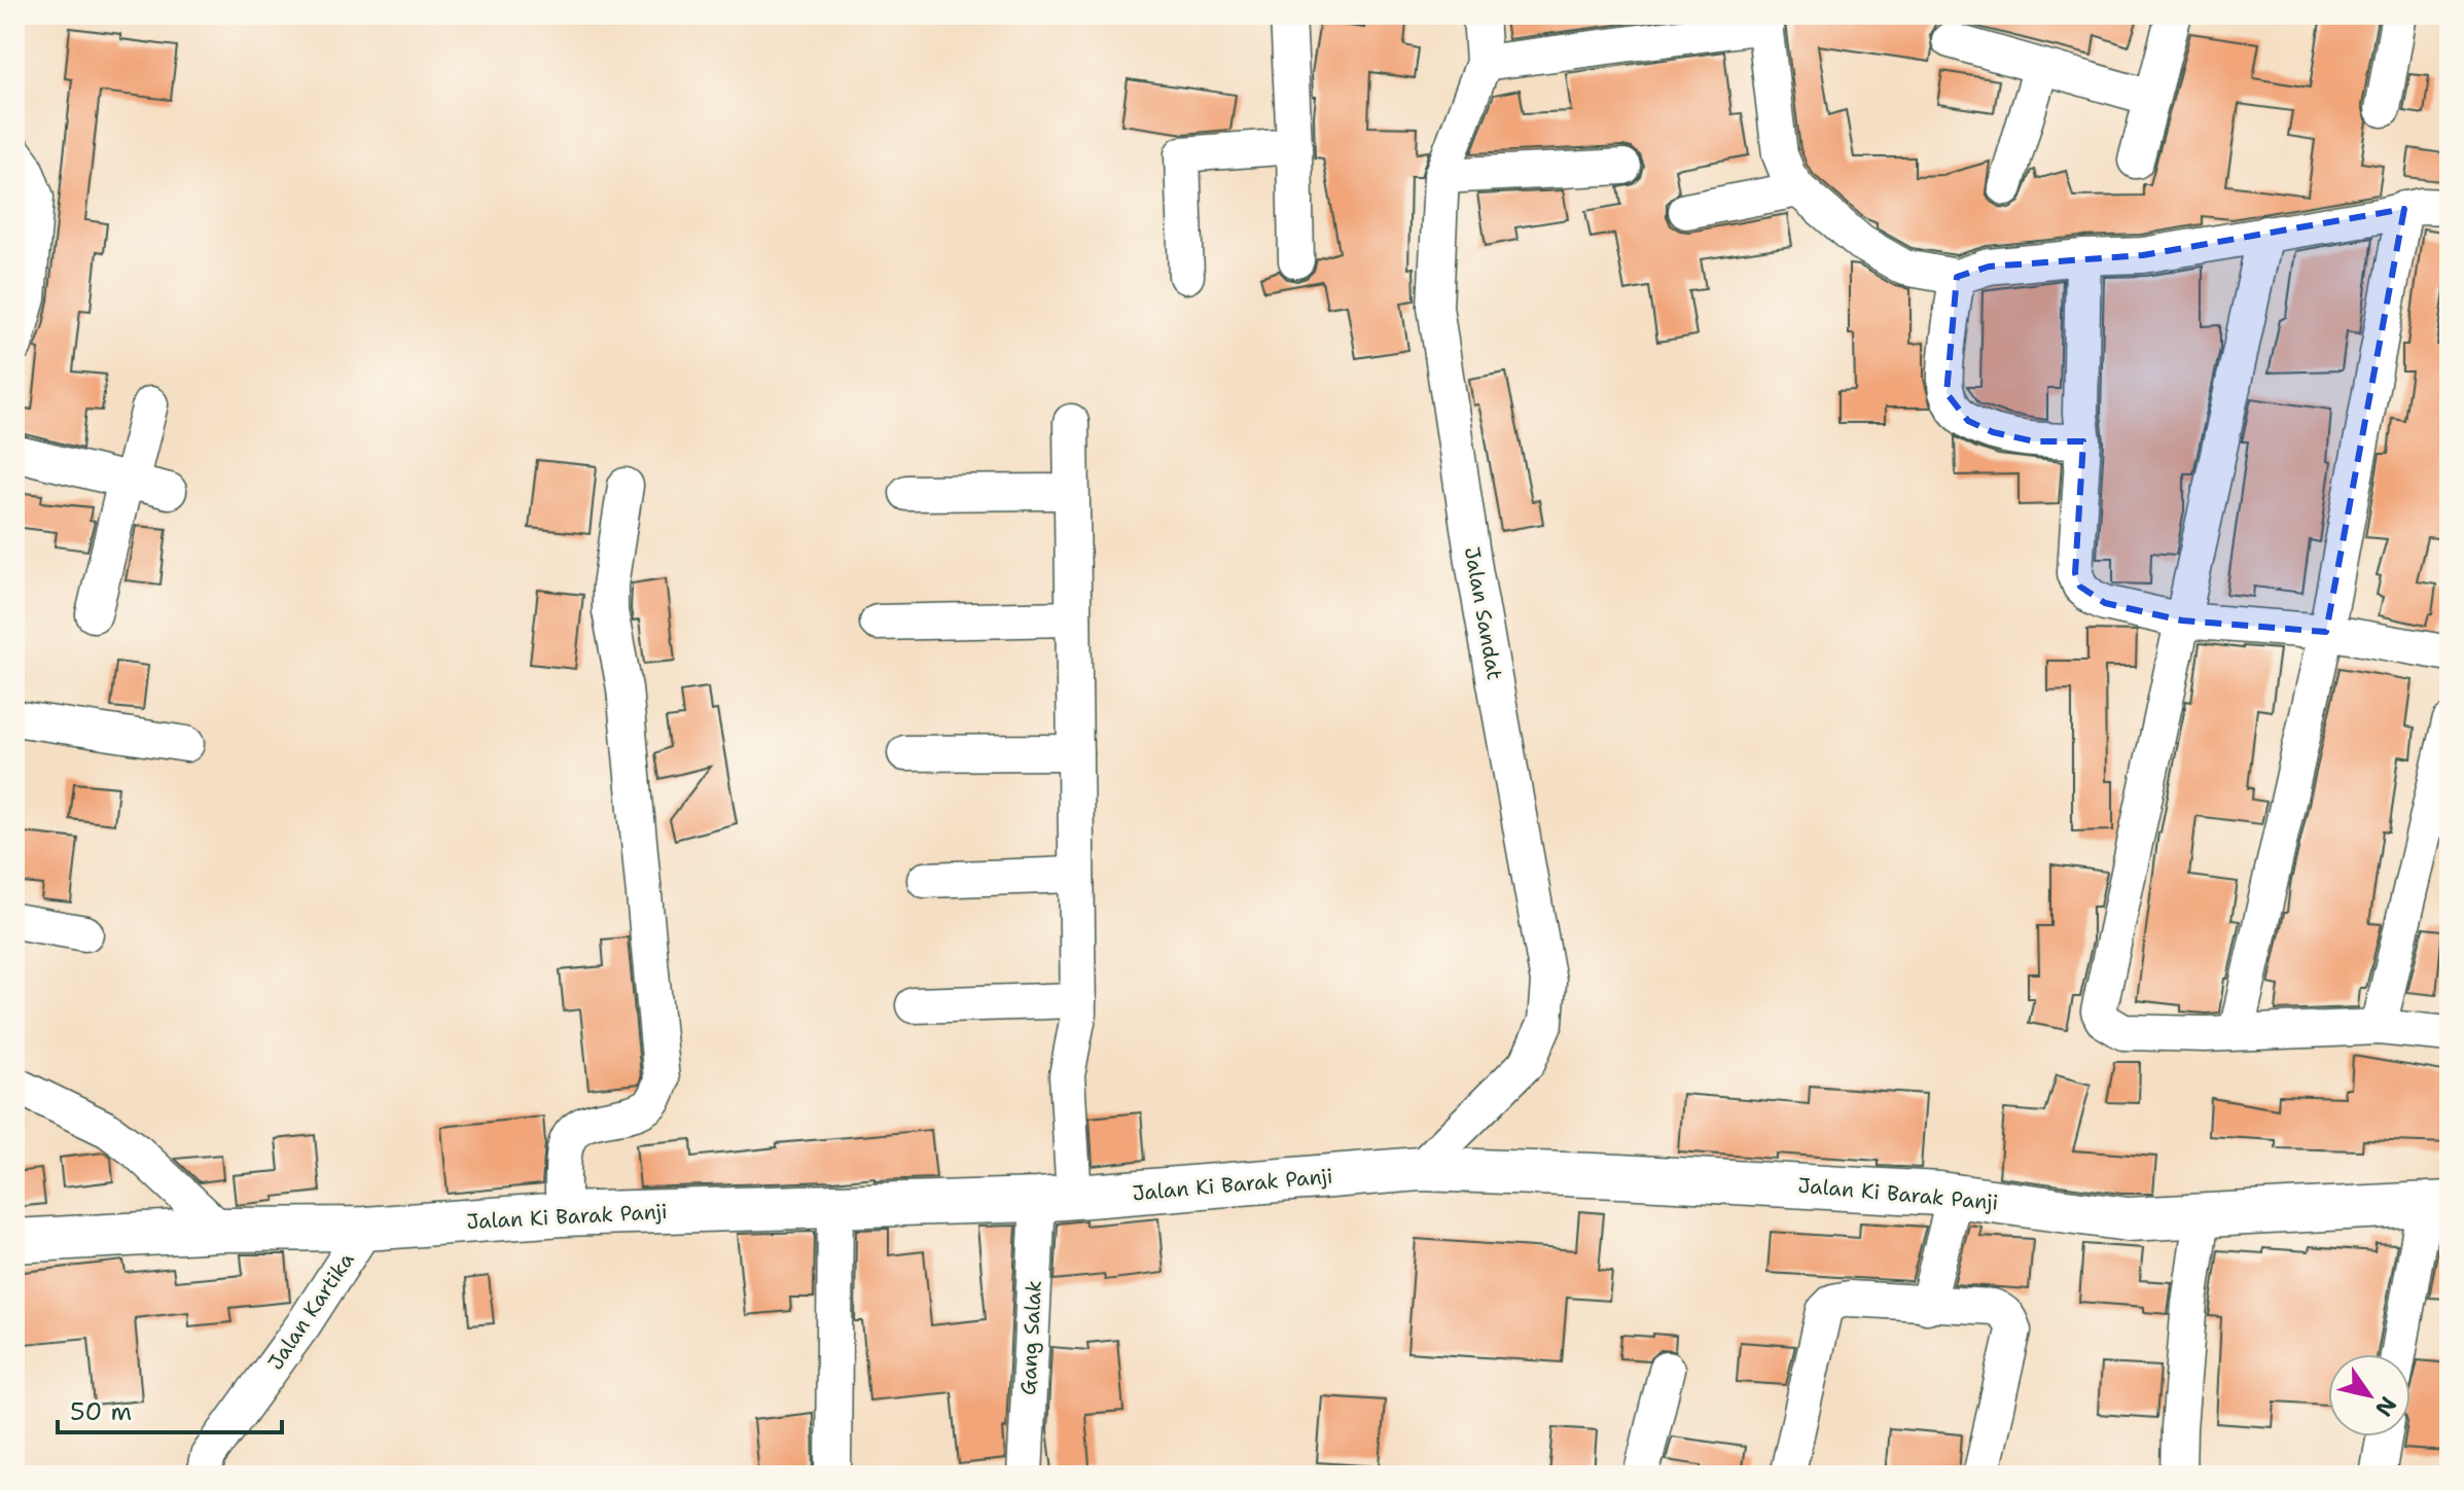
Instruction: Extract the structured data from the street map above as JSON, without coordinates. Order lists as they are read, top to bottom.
{
  "streets": {
    "street": [
      "Jalan Sandat",
      "Jalan Ki Barak Panji",
      "Jalan Kartika",
      "Gang Salak"
    ]
  },
  "crossings": [
    ["Jalan Sandat", "Jalan Ki Barak Panji"],
    ["Jalan Ki Barak Panji", "Jalan Kartika"],
    ["Jalan Ki Barak Panji", "Gang Salak"]
  ],
  "scale_bar": "50 m",
  "north": "bottom right"
}
